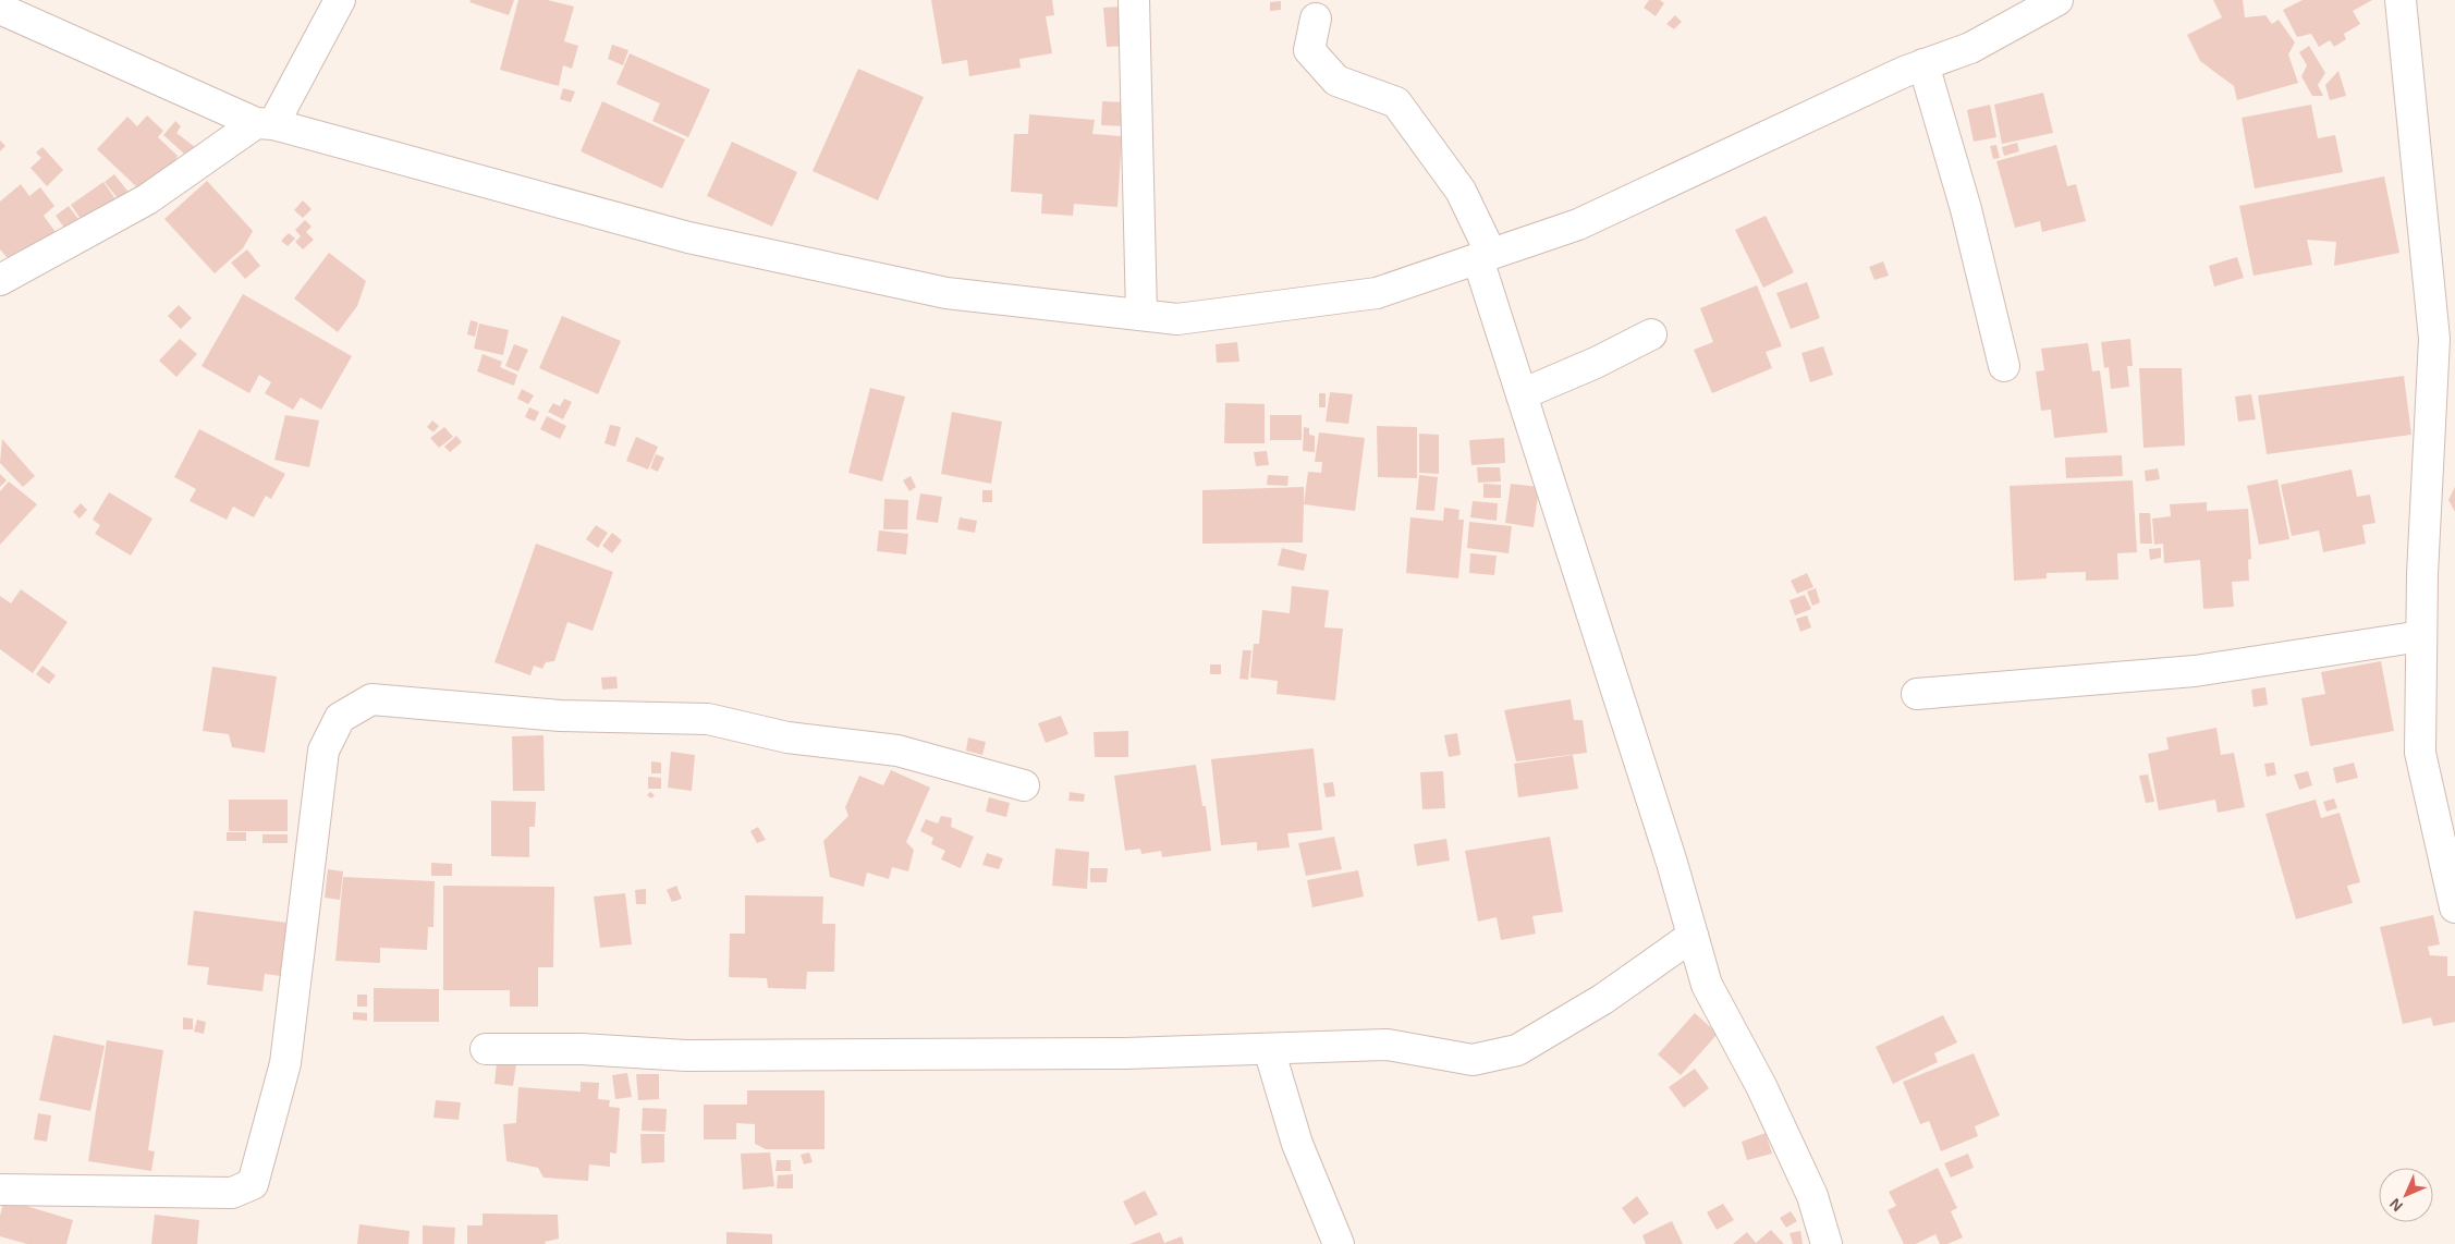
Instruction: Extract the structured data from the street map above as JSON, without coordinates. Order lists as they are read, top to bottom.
{
  "north": "bottom left"
}
